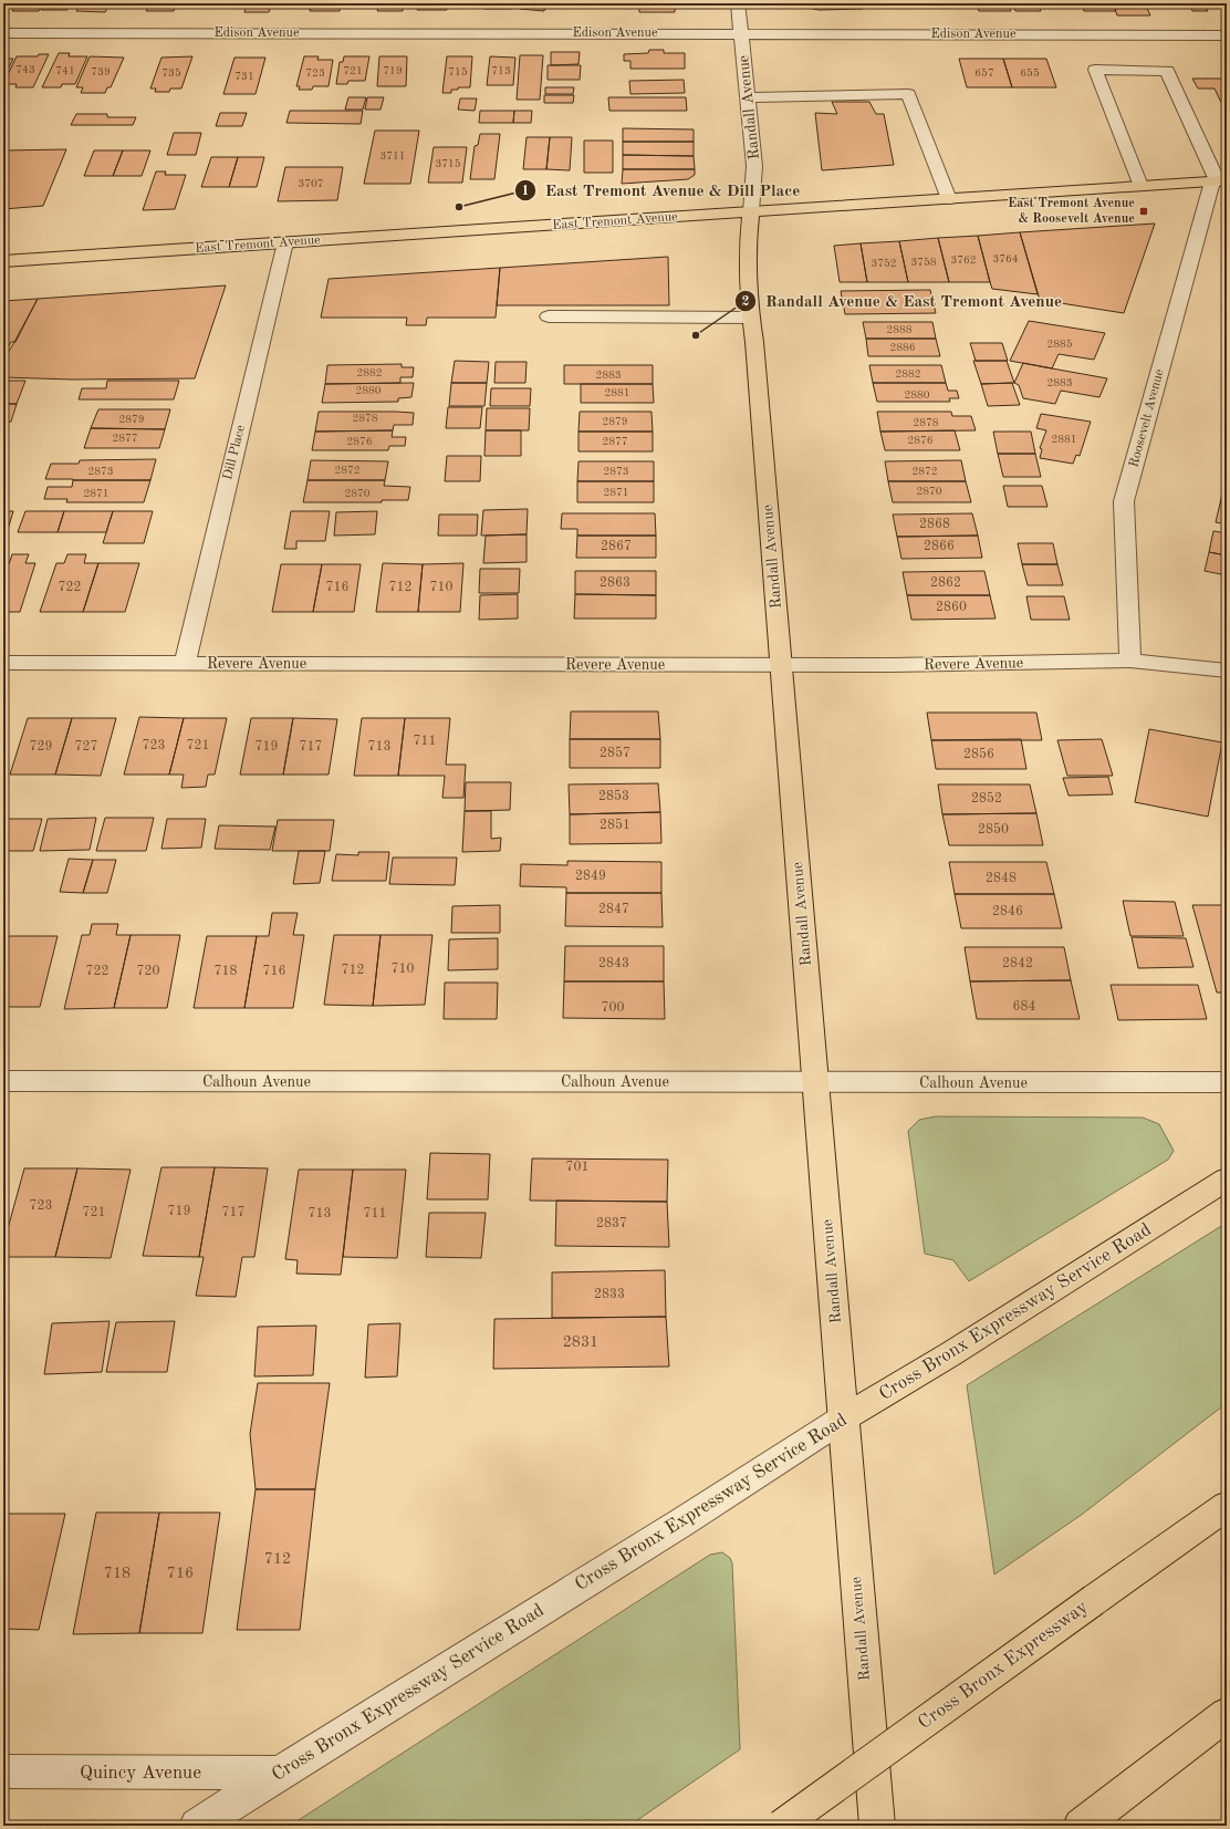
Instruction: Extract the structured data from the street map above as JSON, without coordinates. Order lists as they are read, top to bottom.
{
  "streets": {
    "main road": [
      "Randall Avenue",
      "East Tremont Avenue",
      "Cross Bronx Expressway Service Road",
      "Cross Bronx Expressway"
    ],
    "street": [
      "Edison Avenue",
      "Roosevelt Avenue",
      "Dill Place",
      "Revere Avenue",
      "Calhoun Avenue",
      "Quincy Avenue"
    ]
  },
  "crossings": [
    ["Edison Avenue", "Randall Avenue"],
    ["Randall Avenue", "East Tremont Avenue"],
    ["Randall Avenue", "Revere Avenue"],
    ["Randall Avenue", "Calhoun Avenue"],
    ["Randall Avenue", "Cross Bronx Expressway Service Road"],
    ["East Tremont Avenue", "Roosevelt Avenue"],
    ["East Tremont Avenue", "Dill Place"],
    ["Roosevelt Avenue", "Revere Avenue"],
    ["Dill Place", "Revere Avenue"],
    ["Cross Bronx Expressway Service Road", "Quincy Avenue"]
  ],
  "places": {
    "other": ["East Tremont Avenue & Dill Place", "Randall Avenue & East Tremont Avenue"],
    "transit": ["East Tremont Avenue & Roosevelt Avenue"]
  },
  "house_numbers": [
    "743",
    "741",
    "721",
    "719",
    "713",
    "739",
    "715",
    "735",
    "723",
    "657",
    "655",
    "731",
    "3711",
    "3715",
    "3707",
    "3764",
    "3762",
    "3758",
    "3752",
    "2888",
    "2885",
    "2886",
    "2882",
    "2882",
    "2883",
    "2883",
    "2880",
    "2881",
    "2880",
    "2878",
    "2879",
    "2879",
    "2878",
    "2877",
    "2881",
    "2876",
    "2876",
    "2877",
    "2872",
    "2873",
    "2873",
    "2872",
    "2870",
    "2871",
    "2871",
    "2870",
    "2868",
    "2867",
    "2866",
    "2863",
    "2862",
    "722",
    "716",
    "712",
    "710",
    "2860",
    "711",
    "723",
    "721",
    "729",
    "727",
    "719",
    "717",
    "713",
    "2857",
    "2856",
    "2853",
    "2852",
    "2851",
    "2850",
    "2849",
    "2848",
    "2847",
    "2846",
    "2843",
    "2842",
    "710",
    "712",
    "722",
    "720",
    "718",
    "716",
    "684",
    "700",
    "701",
    "723",
    "719",
    "721",
    "717",
    "713",
    "711",
    "2837",
    "2833",
    "2831",
    "712",
    "718",
    "716"
  ]
}
